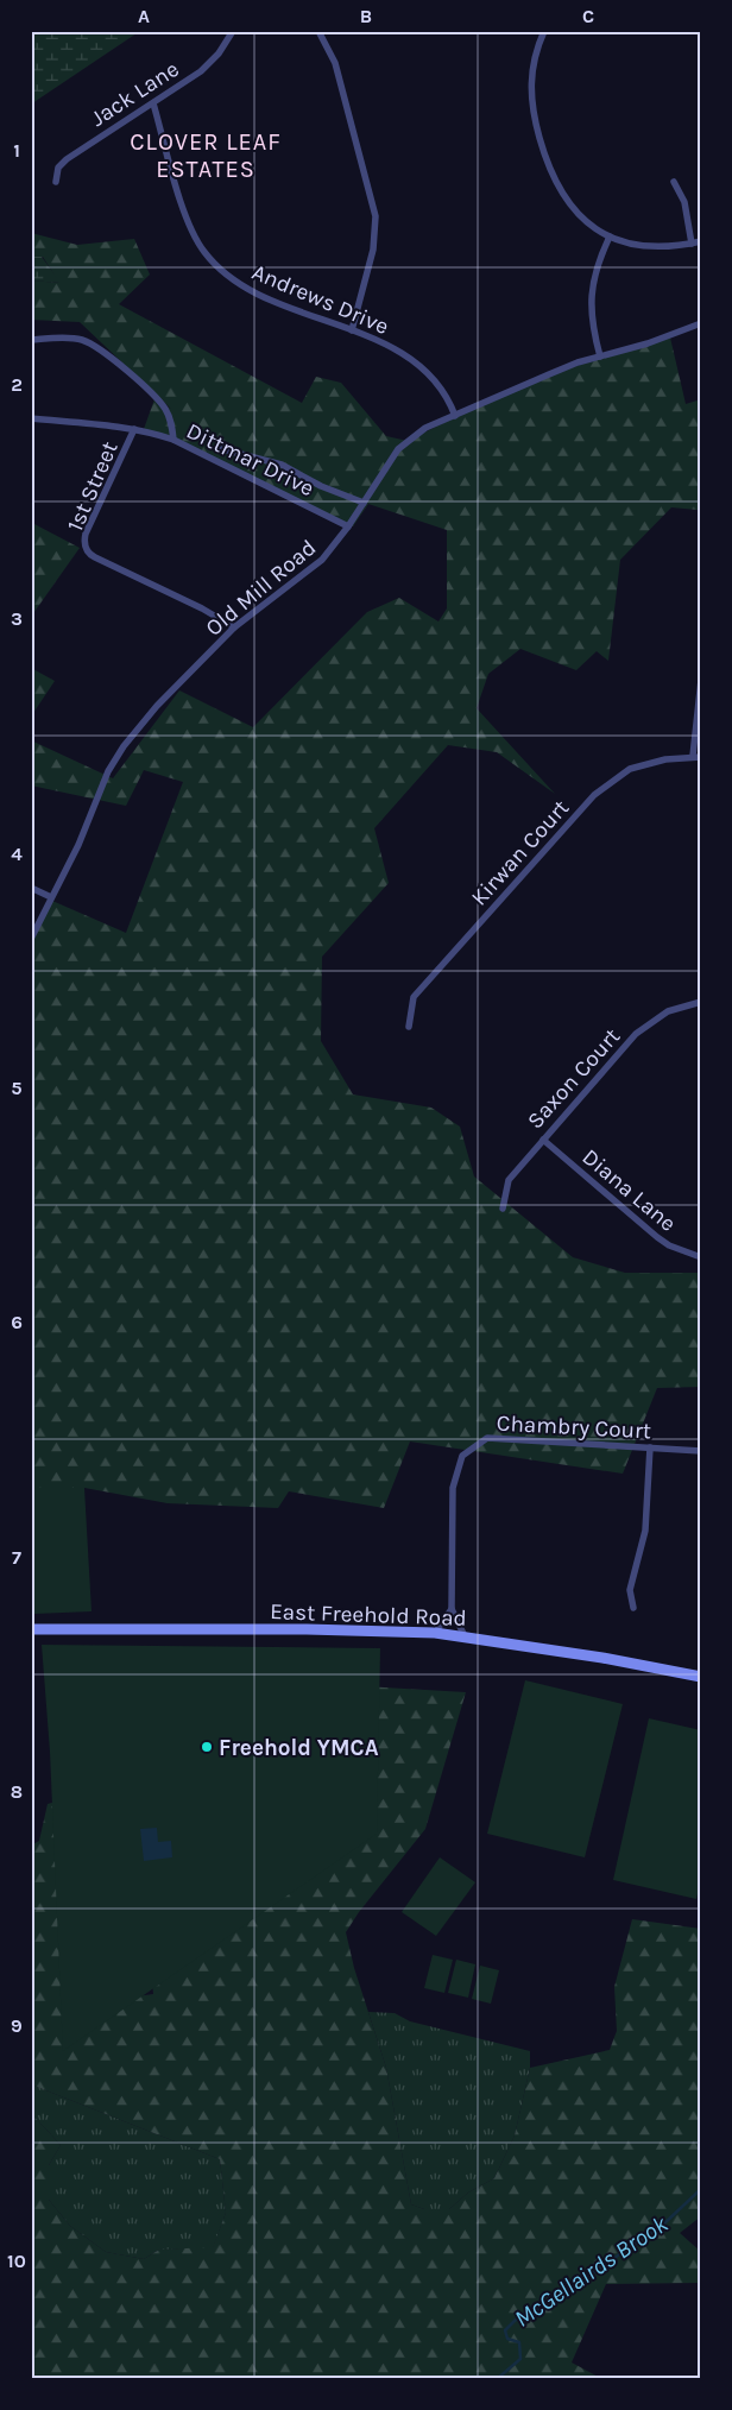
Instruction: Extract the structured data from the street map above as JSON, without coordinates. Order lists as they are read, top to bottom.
{
  "streets": {
    "main road": ["East Freehold Road"],
    "street": [
      "Jack Lane",
      "Andrews Drive",
      "Dittmar Drive",
      "1st Street",
      "Old Mill Road",
      "Kirwan Court",
      "Saxon Court",
      "Diana Lane",
      "Chambry Court"
    ]
  },
  "crossings": [
    ["Jack Lane", "Andrews Drive"],
    ["Andrews Drive", "Old Mill Road"],
    ["Dittmar Drive", "1st Street"],
    ["Dittmar Drive", "Old Mill Road"],
    ["1st Street", "Old Mill Road"],
    ["Saxon Court", "Diana Lane"],
    ["Chambry Court", "East Freehold Road"]
  ],
  "districts": ["CLOVER LEAF ESTATES"],
  "water": ["McGellairds Brook"],
  "places": ["Freehold YMCA"],
  "grid": {
    "columns": ["A", "B", "C"],
    "rows": [
      "1",
      "2",
      "3",
      "4",
      "5",
      "6",
      "7",
      "8",
      "9",
      "10"
    ]
  }
}
